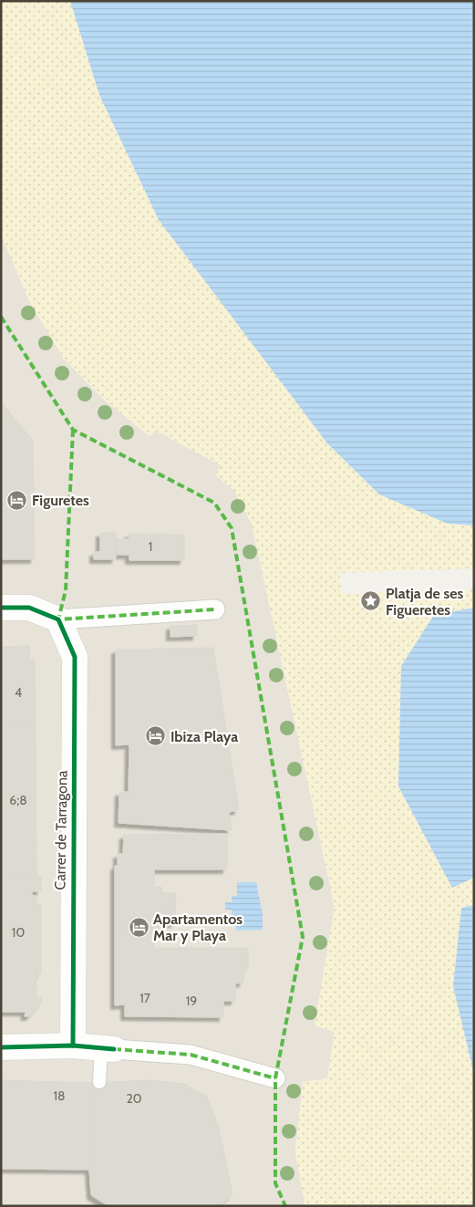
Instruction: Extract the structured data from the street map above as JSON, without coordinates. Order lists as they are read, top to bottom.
{
  "streets": {
    "street": ["Carrer de Tarragona"]
  },
  "places": {
    "hotel": ["Figuretes", "Ibiza Playa", "Apartamentos Mar y Playa"],
    "place": ["Platja de ses Figueretes"]
  },
  "house_numbers": [
    "1",
    "4",
    "6;8",
    "10",
    "17",
    "19",
    "18",
    "20"
  ]
}
